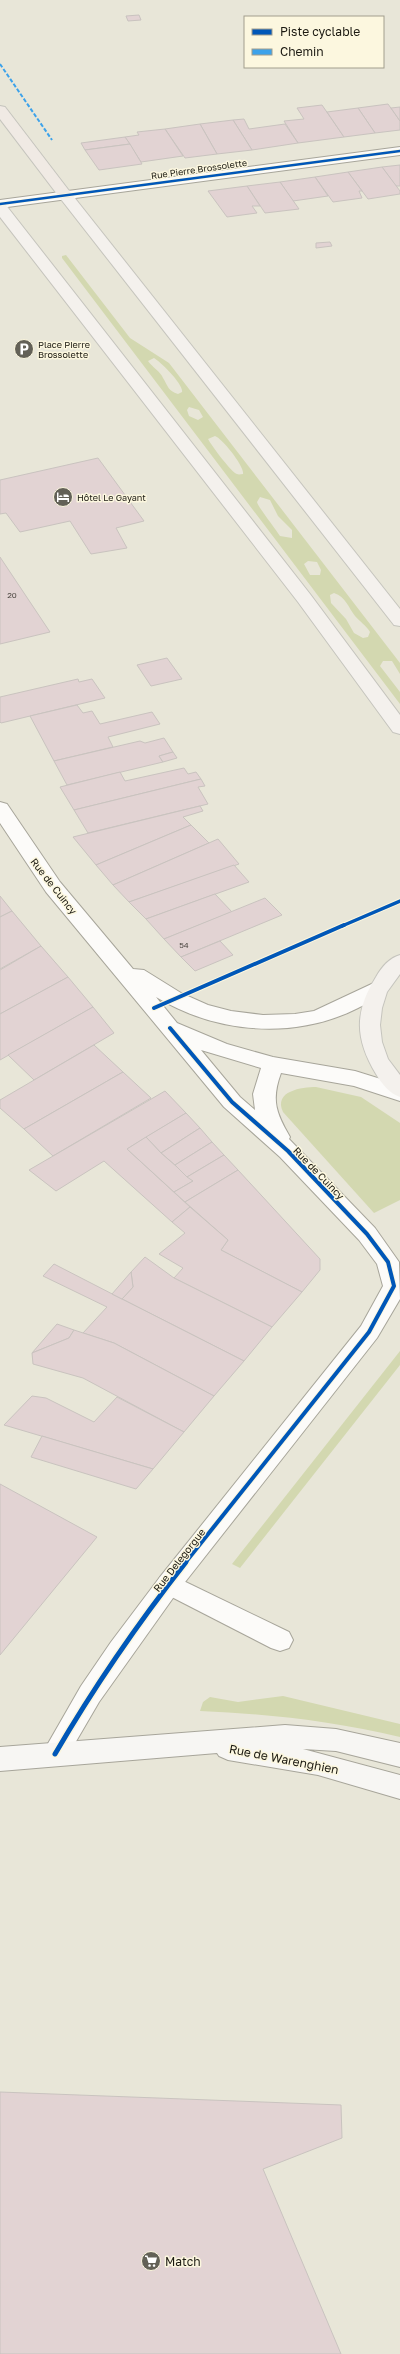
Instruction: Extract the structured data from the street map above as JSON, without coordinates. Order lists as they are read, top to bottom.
{
  "streets": {
    "main road": ["Rue de Warenghien"],
    "street": ["Rue Pierre Brossolette", "Rue de Cuincy", "Rue Delegorgue"]
  },
  "crossings": [
    ["Rue de Cuincy", "Rue Delegorgue"],
    ["Rue Delegorgue", "Rue de Warenghien"]
  ],
  "places": {
    "parking": ["Place Pierre Brossolette"],
    "hotel": ["Hôtel Le Gayant"],
    "supermarket": ["Match"]
  },
  "house_numbers": ["20", "54"],
  "legend": ["Piste cyclable", "Chemin"]
}
